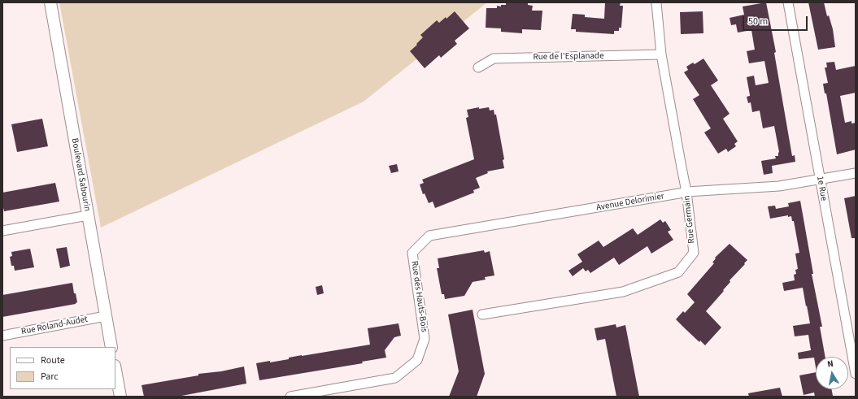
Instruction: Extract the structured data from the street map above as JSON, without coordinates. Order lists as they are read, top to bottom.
{
  "streets": {
    "street": [
      "Rue de l'Esplanade",
      "Boulevard Sabourin",
      "1e Rue",
      "Avenue Delorimier",
      "Rue Germain",
      "Rue des Hauts-Bois",
      "Rue Roland-Audet"
    ]
  },
  "crossings": [
    ["Rue de l'Esplanade", "Rue Germain"],
    ["Boulevard Sabourin", "Rue Roland-Audet"],
    ["1e Rue", "Avenue Delorimier"],
    ["Avenue Delorimier", "Rue Germain"],
    ["Avenue Delorimier", "Rue des Hauts-Bois"]
  ],
  "legend": ["Route", "Parc"],
  "scale_bar": "50 m",
  "north": "top"
}
